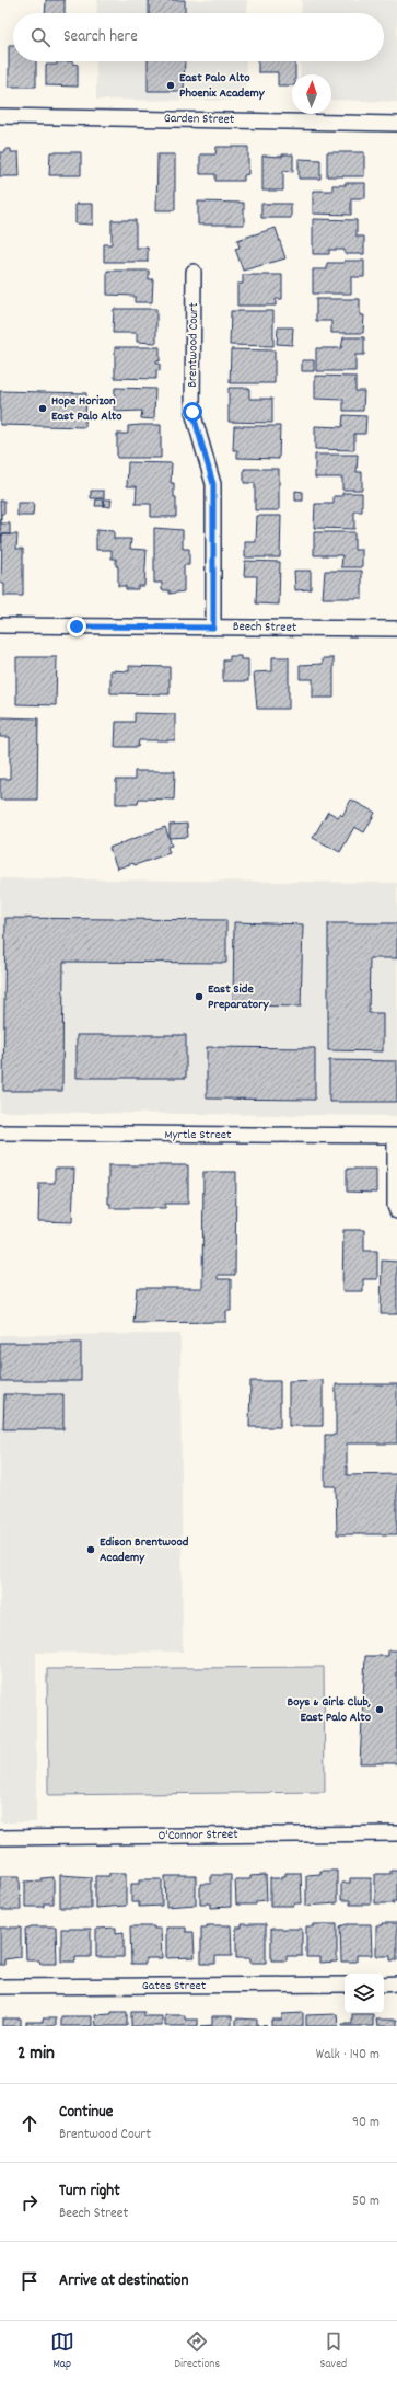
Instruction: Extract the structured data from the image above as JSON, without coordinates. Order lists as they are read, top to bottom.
{
  "streets": {
    "street": [
      "Garden Street",
      "Brentwood Court",
      "Beech Street",
      "Myrtle Street",
      "O'Connor Street",
      "Gates Street"
    ]
  },
  "crossings": [
    ["Brentwood Court", "Beech Street"]
  ],
  "places": [
    "East Palo Alto Phoenix Academy",
    "Hope Horizon East Palo Alto",
    "East Side Preparatory",
    "Edison Brentwood Academy",
    "Boys & Girls Club, East Palo Alto"
  ],
  "north": "top",
  "page": {
    "search": "Search here",
    "heading": ["2 min", "Walk · 140 m"],
    "list": [
      ["Continue", "Brentwood Court", "90 m"],
      ["Turn right", "Beech Street", "50 m"],
      "Arrive at destination"
    ],
    "nav": ["Map", "Directions", "Saved"]
  }
}
